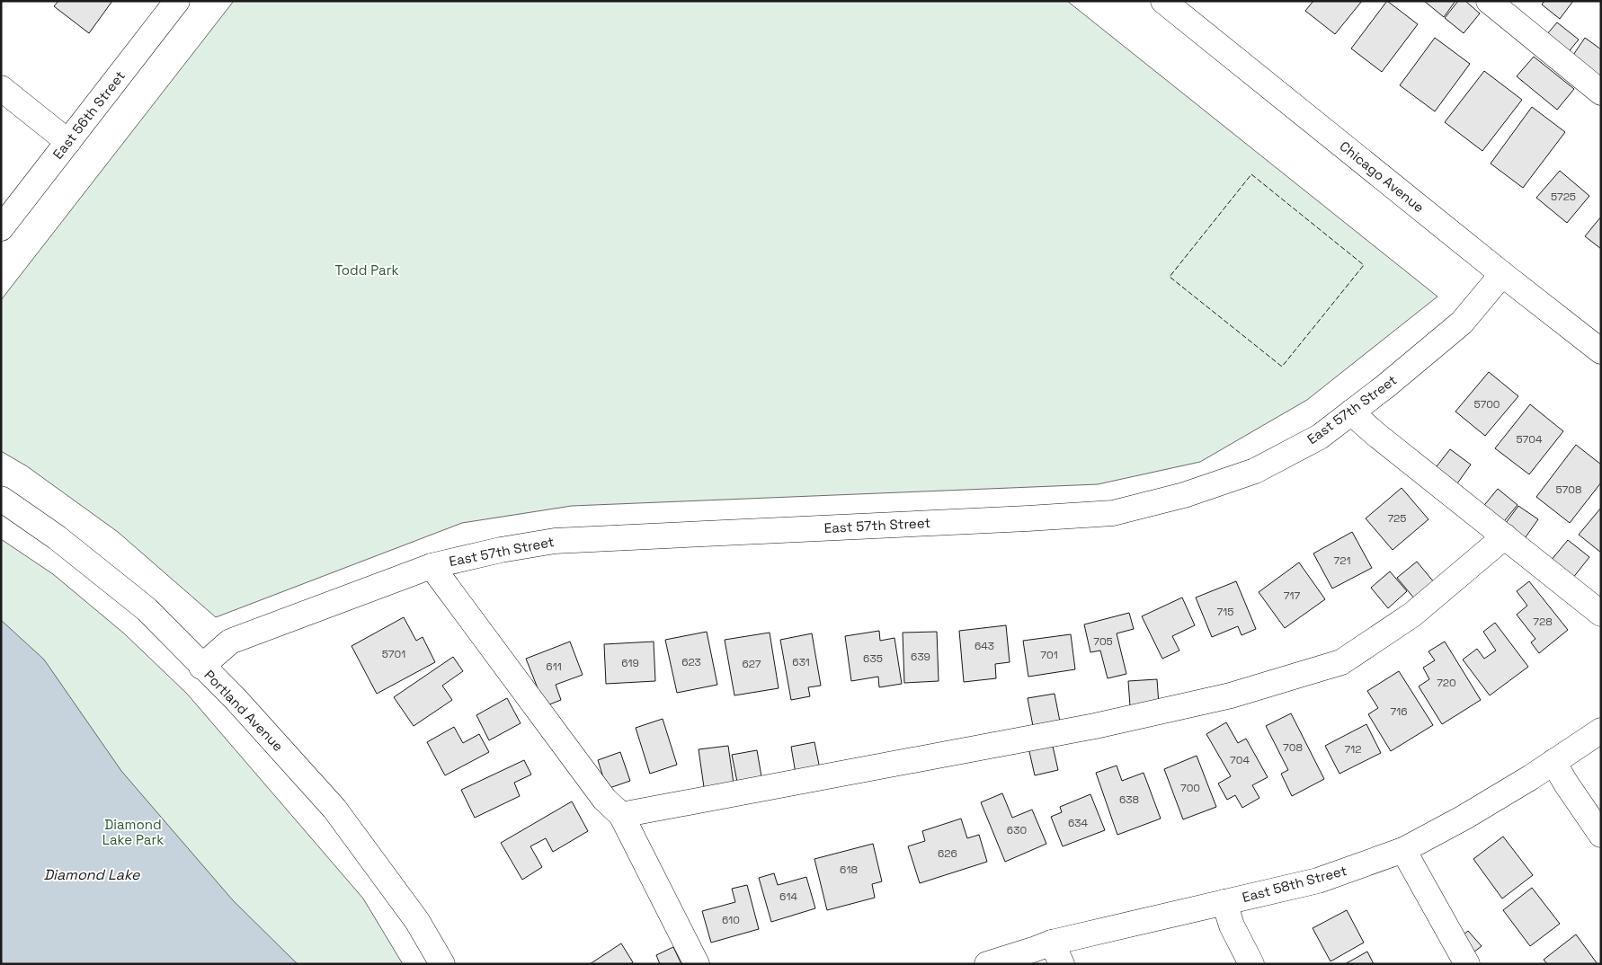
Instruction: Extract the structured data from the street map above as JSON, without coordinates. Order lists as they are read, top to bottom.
{
  "streets": {
    "street": [
      "East 56th Street",
      "Chicago Avenue",
      "East 57th Street",
      "Portland Avenue",
      "East 58th Street"
    ]
  },
  "crossings": [
    ["Chicago Avenue", "East 57th Street"],
    ["East 57th Street", "Portland Avenue"]
  ],
  "water": ["Diamond Lake"],
  "parks": ["Todd Park", "Diamond Lake Park"],
  "house_numbers": [
    "5725",
    "5700",
    "5704",
    "5708",
    "725",
    "721",
    "717",
    "715",
    "728",
    "705",
    "643",
    "5701",
    "701",
    "639",
    "635",
    "623",
    "631",
    "619",
    "627",
    "611",
    "720",
    "716",
    "708",
    "712",
    "704",
    "700",
    "638",
    "634",
    "630",
    "626",
    "618",
    "614",
    "610"
  ]
}
